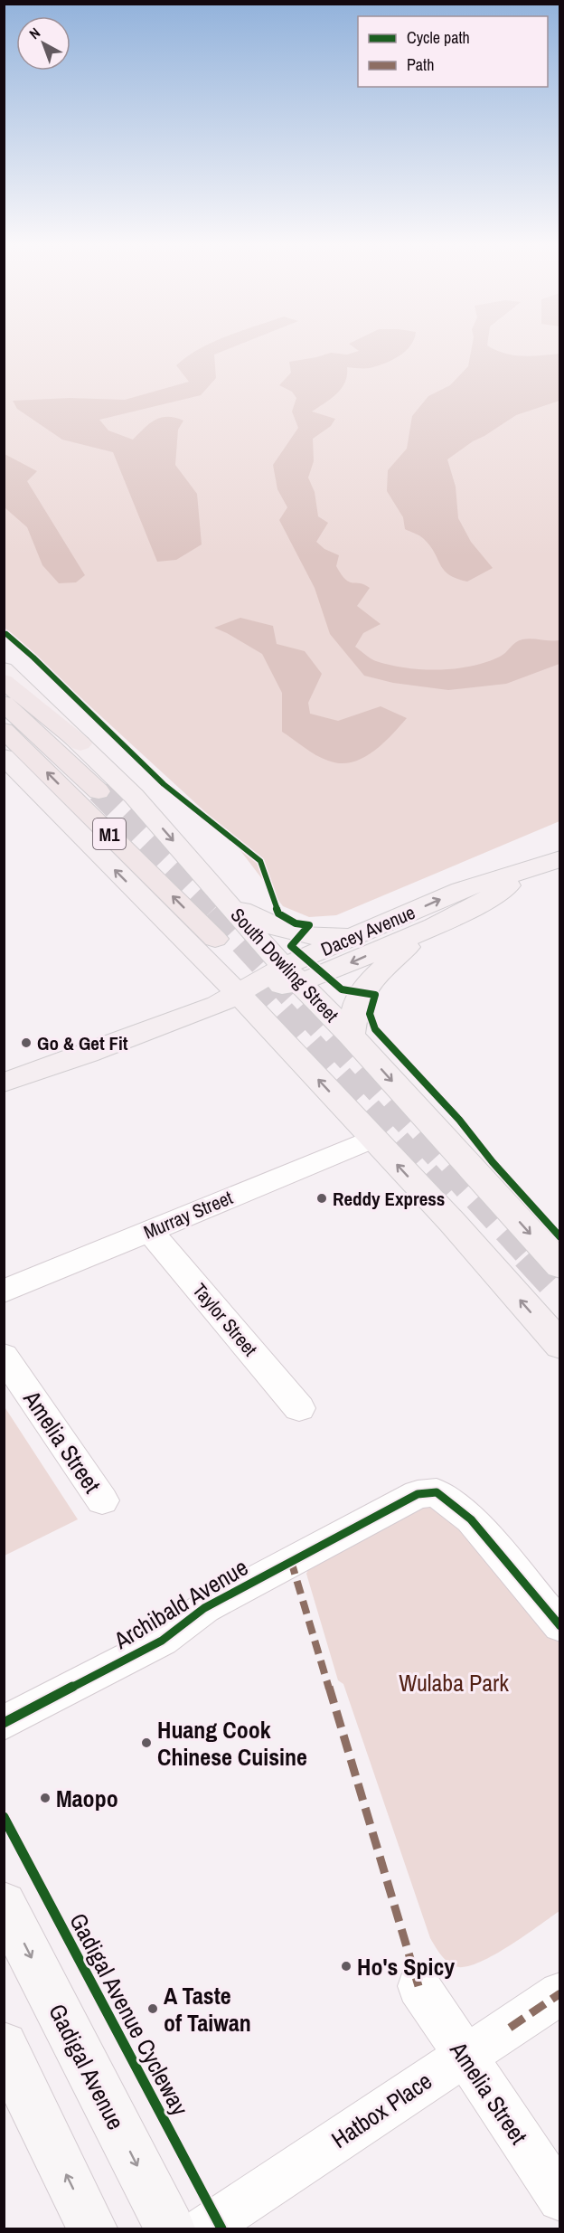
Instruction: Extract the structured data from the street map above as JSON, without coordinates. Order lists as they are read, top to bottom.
{
  "streets": {
    "highway": ["M1"],
    "main road": ["Dacey Avenue", "South Dowling Street"],
    "street": [
      "Murray Street",
      "Taylor Street",
      "Amelia Street",
      "Archibald Avenue",
      "Gadigal Avenue",
      "Hatbox Place"
    ],
    "cycle path": ["Gadigal Avenue Cycleway"]
  },
  "crossings": [
    ["Dacey Avenue", "South Dowling Street"],
    ["Murray Street", "Taylor Street"],
    ["Amelia Street", "Hatbox Place"]
  ],
  "parks": ["Wulaba Park"],
  "places": [
    "Go & Get Fit",
    "Reddy Express",
    "Huang Cook Chinese Cuisine",
    "Maopo",
    "Ho's Spicy",
    "A Taste of Taiwan"
  ],
  "legend": ["Cycle path", "Path"],
  "north": "top left"
}
